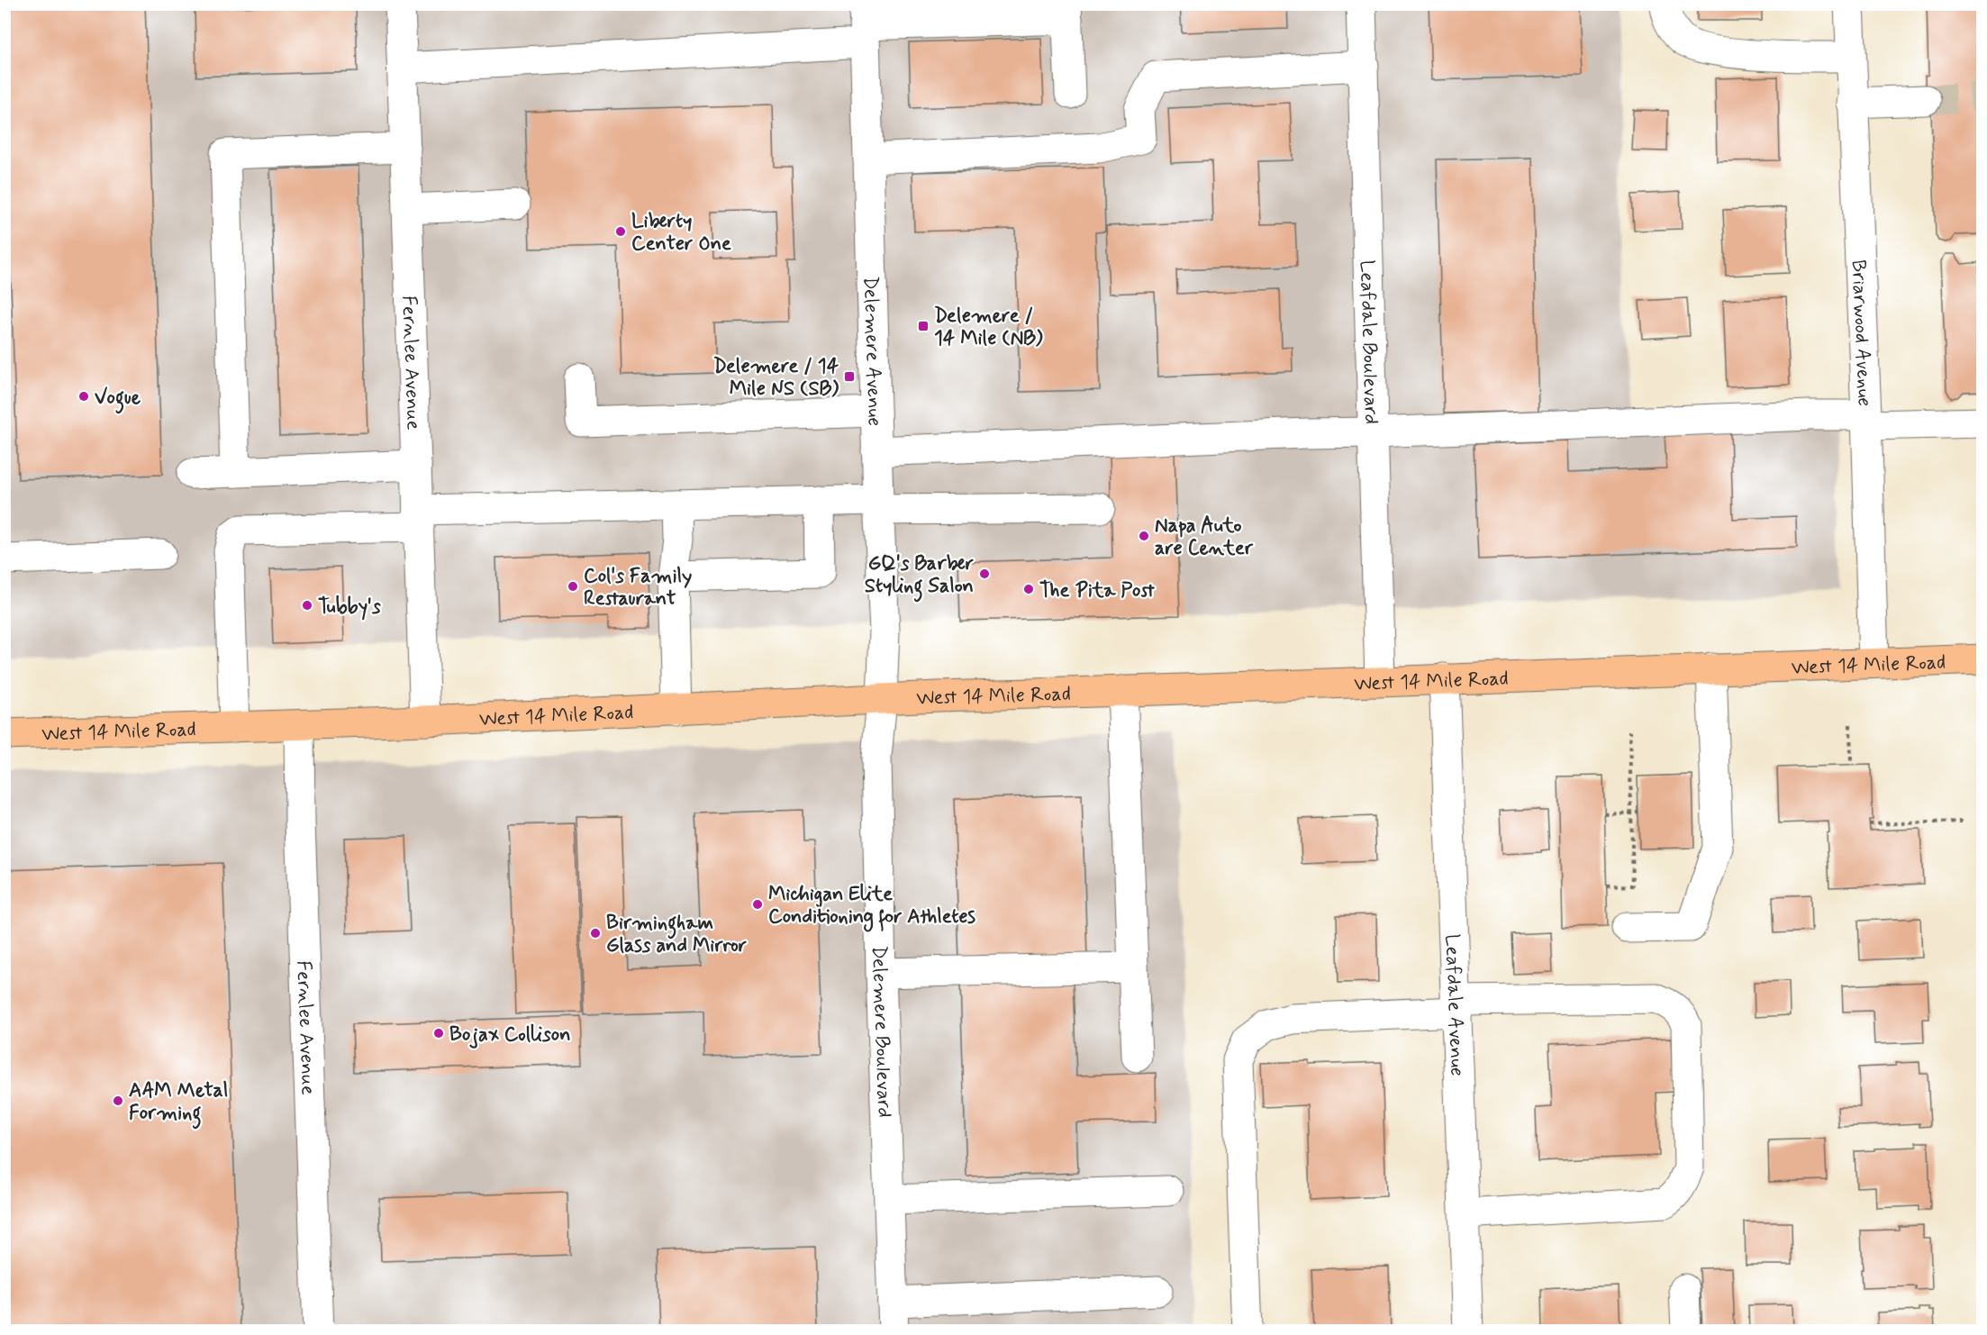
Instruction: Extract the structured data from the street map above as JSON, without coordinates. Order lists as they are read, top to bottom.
{
  "streets": {
    "main road": ["West 14 Mile Road"],
    "street": [
      "Briarwood Avenue",
      "Leafdale Boulevard",
      "Delemere Avenue",
      "Fernlee Avenue",
      "Leafdale Avenue",
      "Delemere Boulevard"
    ]
  },
  "crossings": [
    ["Briarwood Avenue", "West 14 Mile Road"],
    ["Leafdale Boulevard", "West 14 Mile Road"],
    ["Delemere Avenue", "West 14 Mile Road"],
    ["Delemere Avenue", "Delemere Boulevard"],
    ["Fernlee Avenue", "West 14 Mile Road"],
    ["West 14 Mile Road", "Leafdale Avenue"],
    ["West 14 Mile Road", "Delemere Boulevard"]
  ],
  "places": {
    "other": [
      "Liberty Center One",
      "Vogue",
      "Napa Auto are Center",
      "GQ's Barber Styling Salon",
      "Col's Family Restaurant",
      "The Pita Post",
      "Tubby's",
      "Michigan Elite Conditioning for Athletes",
      "Birmingham Glass and Mirror",
      "Bojax Collison",
      "AAM Metal Forming"
    ],
    "transit": ["Delemere / 14 Mile (NB)", "Delemere / 14 Mile NS (SB)"]
  }
}
